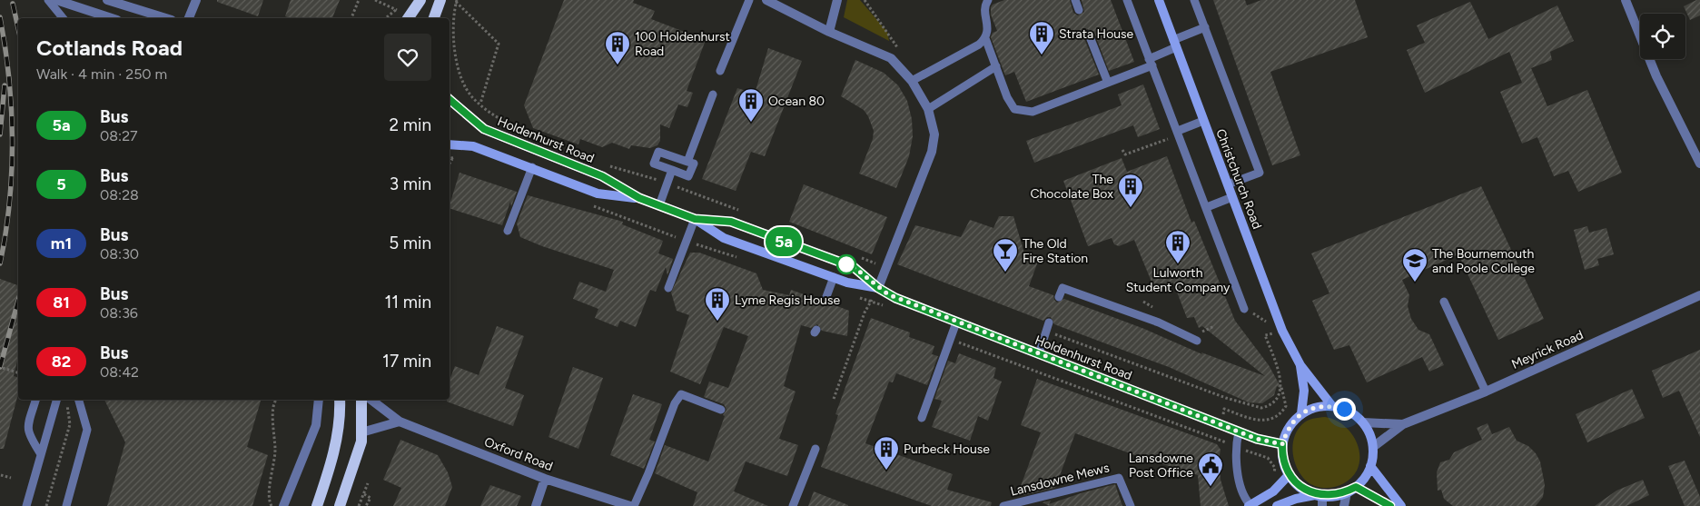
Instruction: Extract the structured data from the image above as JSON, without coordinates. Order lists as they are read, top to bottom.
{
  "streets": {
    "main road": ["Holdenhurst Road", "Christchurch Road"],
    "street": ["Meyrick Road", "Oxford Road"],
    "lane": ["Lansdowne Mews"]
  },
  "crossings": [
    ["Holdenhurst Road", "Christchurch Road"],
    ["Holdenhurst Road", "Meyrick Road"],
    ["Christchurch Road", "Meyrick Road"]
  ],
  "places": {
    "building": [
      "Strata House",
      "100 Holdenhurst Road",
      "Ocean 80",
      "The Chocolate Box",
      "Lulworth Student Company",
      "Lyme Regis House",
      "Purbeck House"
    ],
    "bar": ["The Old Fire Station"],
    "school or university": ["The Bournemouth and Poole College"],
    "public building": ["Lansdowne Post Office"]
  },
  "lines": ["bus line 5a"],
  "page": {
    "on_map": "5a",
    "heading": ["Cotlands Road", "Walk · 4 min · 250 m"],
    "list": [
      {
        "mark": "5a",
        "name": "Bus",
        "note": "08:27",
        "value": "2 min"
      },
      {
        "mark": "5",
        "name": "Bus",
        "note": "08:28",
        "value": "3 min"
      },
      {
        "mark": "m1",
        "name": "Bus",
        "note": "08:30",
        "value": "5 min"
      },
      {
        "mark": "81",
        "name": "Bus",
        "note": "08:36",
        "value": "11 min"
      },
      {
        "mark": "82",
        "name": "Bus",
        "note": "08:42",
        "value": "17 min"
      }
    ]
  }
}
